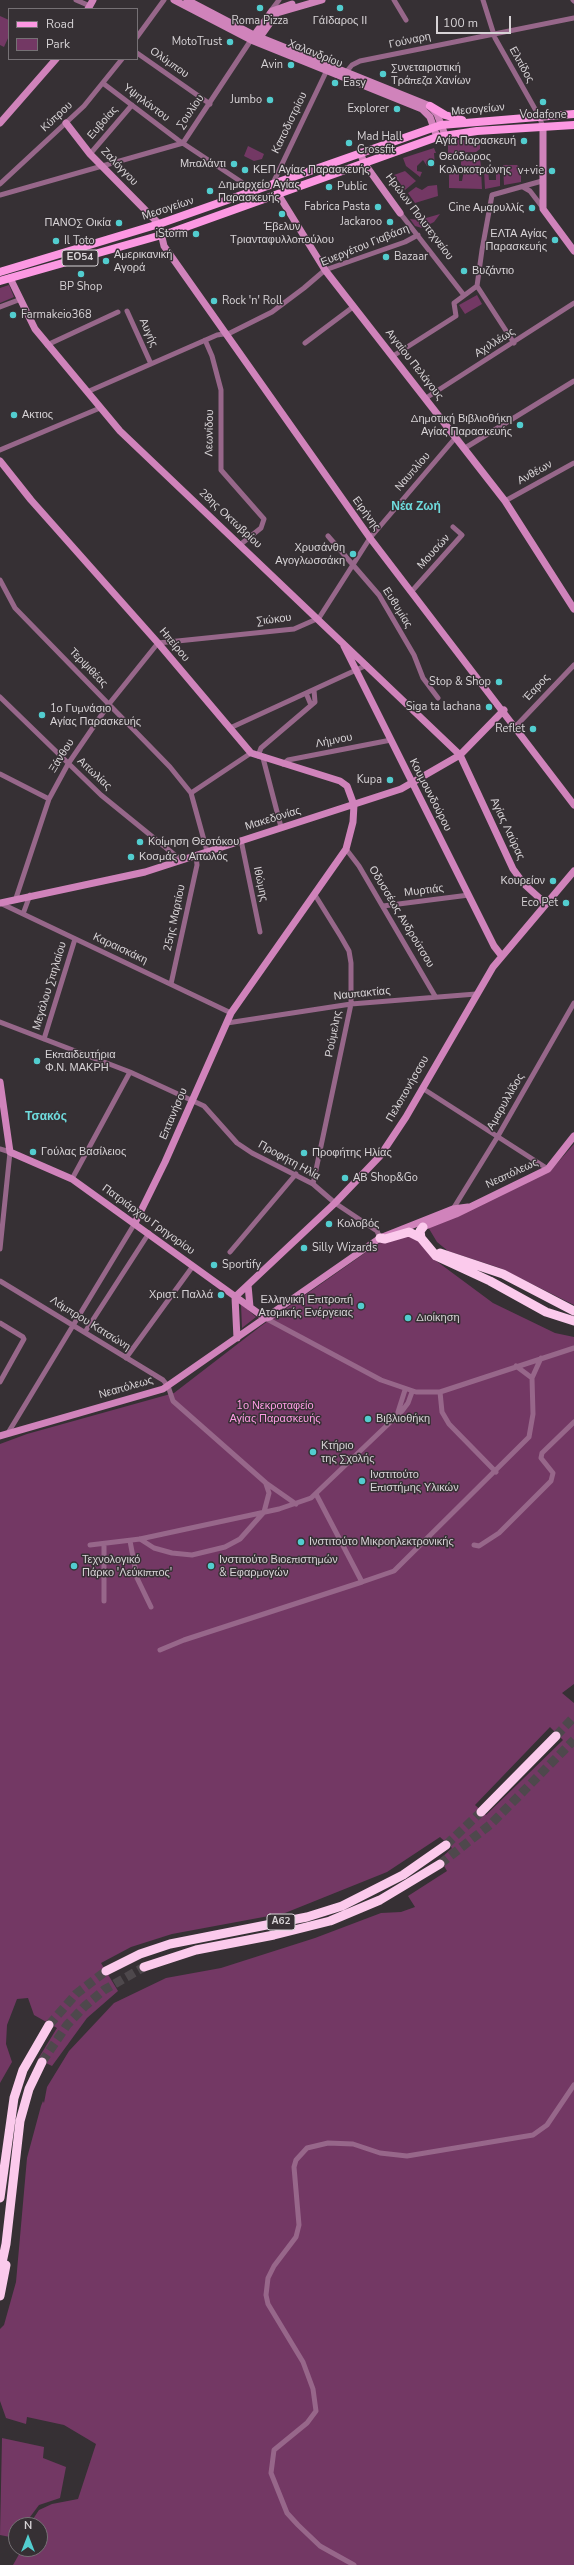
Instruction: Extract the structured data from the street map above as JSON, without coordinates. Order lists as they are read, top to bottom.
{
  "streets": {
    "highway": ["Α62"],
    "main road": ["Μεσογείων", "ΕΟ54"],
    "street": [
      "Γούναρη",
      "Χαλανδρίου",
      "Ολύμπου",
      "Ελπίδος",
      "Υψηλάντου",
      "Σουλίου",
      "Κύπρου",
      "Ευβοίας",
      "Καποδιστρίου",
      "Ζαλόγγου",
      "Ηρώων Πολυτεχνείου",
      "Ευεργέτου Γιαβάση",
      "Αυγής",
      "Αχιλλέως",
      "Αιγαίου Πελάγους",
      "Λεωνίδου",
      "Ναυπλίου",
      "Ανθέων",
      "Ειρήνης",
      "28ης Οκτωβρίου",
      "Μουσών",
      "Ευθυμίας",
      "Σιώκου",
      "Ηπείρου",
      "Τερψιθέας",
      "Έαρος",
      "Λήμνου",
      "Ξάνθου",
      "Αιτωλίας",
      "Κουμουνδούρου",
      "Μακεδονίας",
      "Αγίας Λαύρας",
      "Ιθώμης",
      "Μυρτιάς",
      "Οδυσσέως Ανδρούτσου",
      "25ης Μαρτίου",
      "Καραισκάκη",
      "Μεγάλου Σπηλαίου",
      "Ναυπακτίας",
      "Ρούμελης",
      "Πελοπονήσσου",
      "Αμαρυλλίδος",
      "Επτανήσου",
      "Προφήτη Ηλία",
      "Νεαπόλεως",
      "Πατριάρχου Γρηγορίου",
      "Λάμπρου Κατσώνη"
    ]
  },
  "crossings": [
    ["Γούναρη", "Χαλανδρίου"],
    ["Γούναρη", "Ελπίδος"],
    ["Χαλανδρίου", "Μεσογείων"],
    ["Χαλανδρίου", "Σουλίου"],
    ["Χαλανδρίου", "Καποδιστρίου"],
    ["Ολύμπου", "Σουλίου"],
    ["Ελπίδος", "Μεσογείων"],
    ["Υψηλάντου", "Μεσογείων"],
    ["Υψηλάντου", "Σουλίου"],
    ["Υψηλάντου", "Κύπρου"],
    ["Υψηλάντου", "Ευβοίας"],
    ["Μεσογείων", "Καποδιστρίου"],
    ["Μεσογείων", "Ζαλόγγου"],
    ["Μεσογείων", "Ηρώων Πολυτεχνείου"],
    ["Μεσογείων", "Αιγαίου Πελάγους"],
    ["Μεσογείων", "Ειρήνης"],
    ["Μεσογείων", "28ης Οκτωβρίου"],
    ["Σουλίου", "Ζαλόγγου"],
    ["Κύπρου", "Ζαλόγγου"],
    ["Ευβοίας", "Ζαλόγγου"],
    ["Ζαλόγγου", "Ειρήνης"],
    ["Ηρώων Πολυτεχνείου", "Ευεργέτου Γιαβάση"],
    ["Ευεργέτου Γιαβάση", "Αυγής"],
    ["Ευεργέτου Γιαβάση", "Αιγαίου Πελάγους"],
    ["Ευεργέτου Γιαβάση", "Λεωνίδου"],
    ["Ευεργέτου Γιαβάση", "Ειρήνης"],
    ["Ευεργέτου Γιαβάση", "28ης Οκτωβρίου"],
    ["Αχιλλέως", "Αιγαίου Πελάγους"],
    ["Αιγαίου Πελάγους", "Ναυπλίου"],
    ["Αιγαίου Πελάγους", "Ανθέων"],
    ["Λεωνίδου", "28ης Οκτωβρίου"],
    ["Ναυπλίου", "Ειρήνης"],
    ["Ειρήνης", "Μουσών"],
    ["Ειρήνης", "Έαρος"],
    ["Ειρήνης", "Μακεδονίας"],
    ["28ης Οκτωβρίου", "Σιώκου"],
    ["28ης Οκτωβρίου", "Κουμουνδούρου"],
    ["28ης Οκτωβρίου", "Μακεδονίας"],
    ["28ης Οκτωβρίου", "Αγίας Λαύρας"],
    ["Σιώκου", "Ηπείρου"],
    ["Σιώκου", "Ξάνθου"],
    ["Ηπείρου", "Ξάνθου"],
    ["Τερψιθέας", "Ξάνθου"],
    ["Τερψιθέας", "Μακεδονίας"],
    ["Λήμνου", "Κουμουνδούρου"],
    ["Ξάνθου", "Αιτωλίας"],
    ["Ξάνθου", "Μακεδονίας"],
    ["Αιτωλίας", "Μακεδονίας"],
    ["Κουμουνδούρου", "Μακεδονίας"],
    ["Κουμουνδούρου", "Μυρτιάς"],
    ["Κουμουνδούρου", "Πελοπονήσσου"],
    ["Μακεδονίας", "Αγίας Λαύρας"],
    ["Μακεδονίας", "Ιθώμης"],
    ["Μακεδονίας", "25ης Μαρτίου"],
    ["Μακεδονίας", "Καραισκάκη"],
    ["Μακεδονίας", "Επτανήσου"],
    ["Αγίας Λαύρας", "Πελοπονήσσου"],
    ["Μυρτιάς", "Οδυσσέως Ανδρούτσου"],
    ["Οδυσσέως Ανδρούτσου", "Ναυπακτίας"],
    ["Οδυσσέως Ανδρούτσου", "Επτανήσου"],
    ["25ης Μαρτίου", "Καραισκάκη"],
    ["Καραισκάκη", "Μεγάλου Σπηλαίου"],
    ["Καραισκάκη", "Επτανήσου"],
    ["Μεγάλου Σπηλαίου", "Προφήτη Ηλία"],
    ["Ναυπακτίας", "Ρούμελης"],
    ["Ναυπακτίας", "Πελοπονήσσου"],
    ["Ναυπακτίας", "Επτανήσου"],
    ["Ρούμελης", "Επτανήσου"],
    ["Ρούμελης", "Προφήτη Ηλία"],
    ["Πελοπονήσσου", "Προφήτη Ηλία"],
    ["Πελοπονήσσου", "Πατριάρχου Γρηγορίου"],
    ["Επτανήσου", "Προφήτη Ηλία"],
    ["Επτανήσου", "Νεαπόλεως"],
    ["Επτανήσου", "Πατριάρχου Γρηγορίου"],
    ["Επτανήσου", "Λάμπρου Κατσώνη"],
    ["Προφήτη Ηλία", "Νεαπόλεως"],
    ["Νεαπόλεως", "Πατριάρχου Γρηγορίου"],
    ["Νεαπόλεως", "Λάμπρου Κατσώνη"]
  ],
  "districts": ["Νέα Ζωή", "Τσακός"],
  "parks": ["1ο Νεκροταφείο Αγίας Παρασκευής"],
  "places": [
    "Roma Pizza",
    "ΓάΙδαρος ΙΙ",
    "MotoTrust",
    "Avin",
    "Συνεταιριστική Τράπεζα Χανίων",
    "Easy",
    "Jumbo",
    "Vodafone",
    "Explorer",
    "Αγία Παρασκευή",
    "Mad Hall Crossfit",
    "Θεόδωρος Κολοκοτρώνης",
    "Μπαλάντι",
    "ΚΕΠ Αγίας Παρασκευής",
    "v+vie",
    "Public",
    "Δημαρχείο Αγίας Παρασκευής",
    "Fabrica Pasta",
    "Cine Αμαρυλλίς",
    "Έβελυν Τριανταφυλλοπούλου",
    "Jackaroo",
    "ΠΑΝΟΣ Οικία",
    "iStorm",
    "ΕΛΤΑ Αγίας Παρασκευής",
    "Il Toto",
    "Bazaar",
    "Αμερικανική Αγορά",
    "Βυζάντιο",
    "BP Shop",
    "Rock 'n' Roll",
    "Farmakeio368",
    "Ακτιος",
    "Δημοτική Βιβλιοθήκη Αγίας Παρασκευής",
    "Χρυσάνθη Αγογλωσσάκη",
    "Stop & Shop",
    "Siga ta lachana",
    "1ο Γυμνάσιο Αγίας Παρασκευής",
    "Reflet",
    "Kupa",
    "Κοίμηση Θεοτόκου",
    "Κοσμάς ο Αιτωλός",
    "Κουρείον",
    "Eco Pet",
    "Εκπαιδευτήρια Φ.Ν. ΜΑΚΡΗ",
    "Γούλας Βασίλειος",
    "Προφήτης Ηλίας",
    "ΑΒ Shop&Go",
    "Κολοβός",
    "Silly Wizards",
    "Sportify",
    "Χριστ. Παλλά",
    "Ελληνική Επιτροπή Ατομικής Ενέργειας",
    "Διοίκηση",
    "Βιβλιοθήκη",
    "Κτήριο της Σχολής",
    "Ινστιτούτο Επιστήμης Υλικών",
    "Ινστιτούτο Μικροηλεκτρονικής",
    "Τεχνολογικό Πάρκο 'Λεύκιππος'",
    "Ινστιτούτο Βιοεπιστημών & Εφαρμογών"
  ],
  "legend": ["Road", "Park"],
  "scale_bar": "100 m",
  "north": "top"
}
